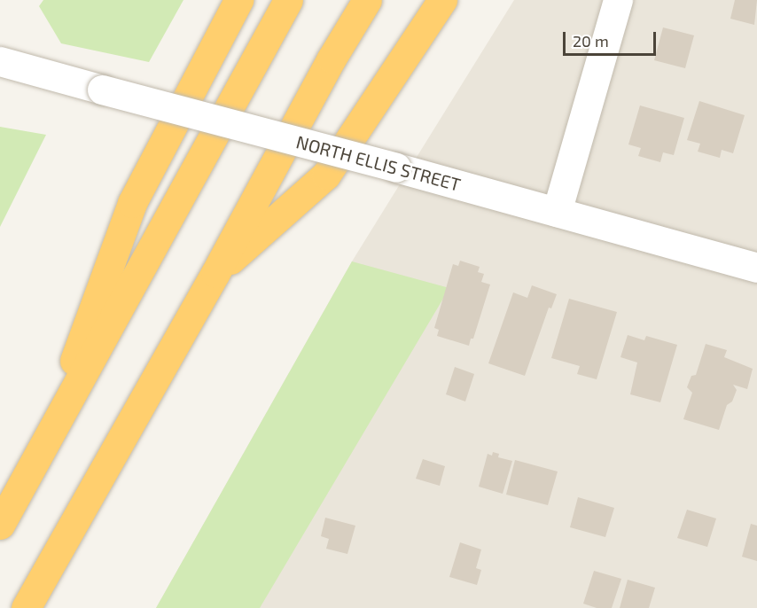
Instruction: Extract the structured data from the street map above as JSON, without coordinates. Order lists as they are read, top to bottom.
{
  "streets": {
    "street": ["NORTH ELLIS STREET"]
  },
  "scale_bar": "20 m"
}
